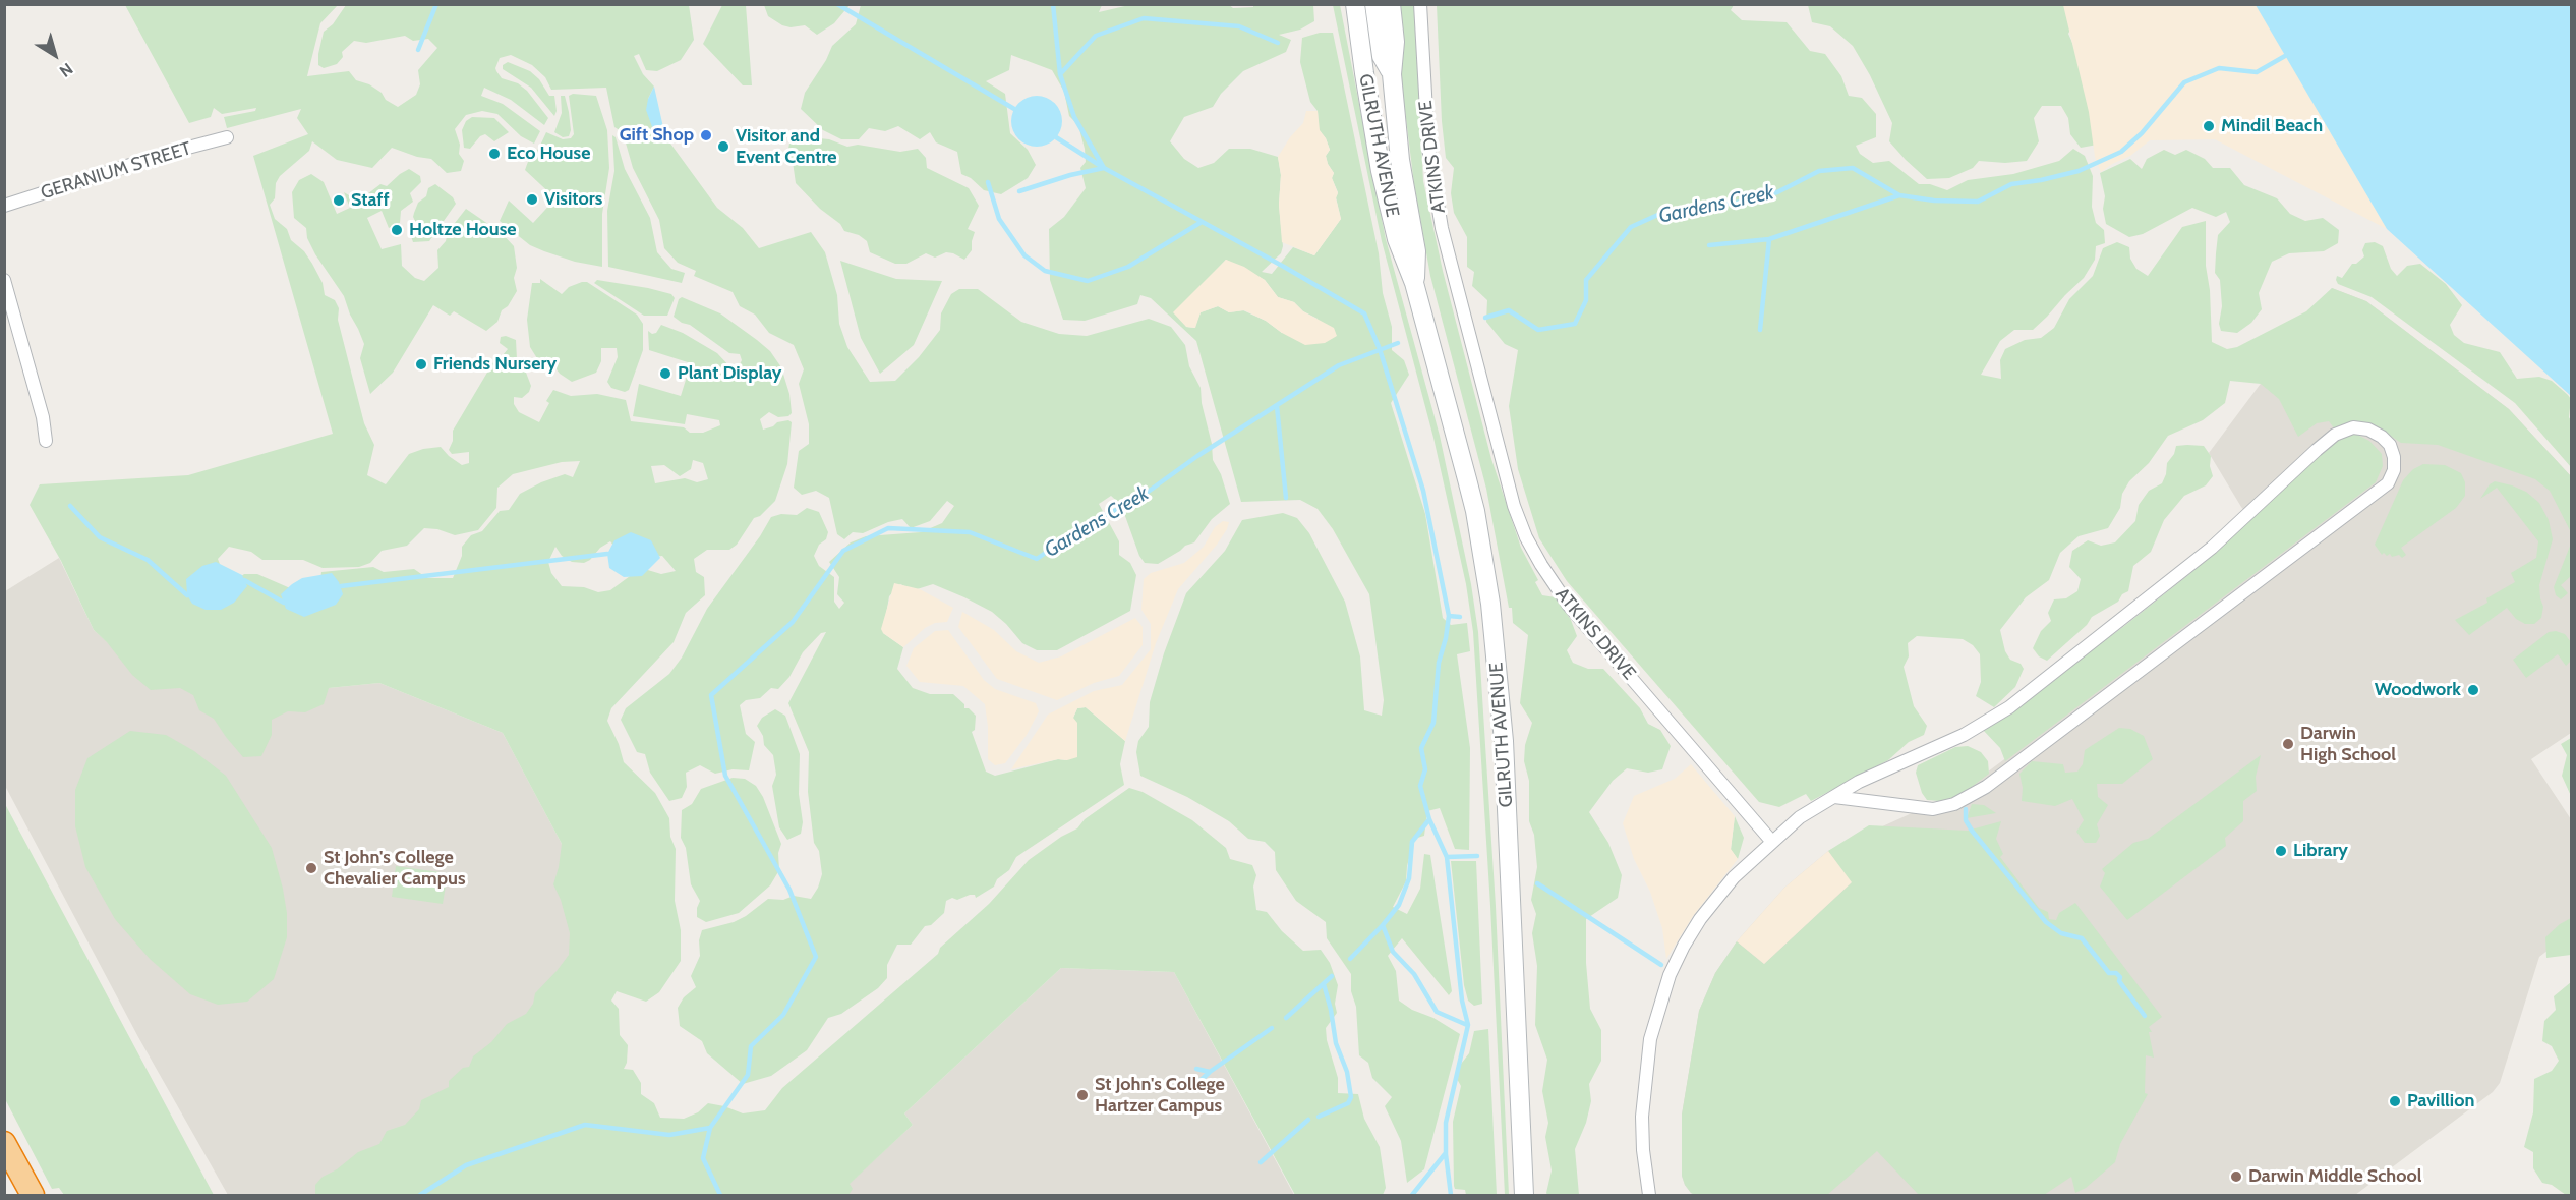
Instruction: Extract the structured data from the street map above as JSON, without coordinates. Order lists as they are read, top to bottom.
{
  "streets": {
    "street": ["GILRUTH AVENUE", "ATKINS DRIVE", "GERANIUM STREET"]
  },
  "water": ["Gardens Creek"],
  "places": [
    "Mindil Beach",
    "Gift Shop",
    "Visitor and Event Centre",
    "Eco House",
    "Visitors",
    "Staff",
    "Holtze House",
    "Friends Nursery",
    "Plant Display",
    "Woodwork",
    "Darwin High School",
    "Library",
    "St John's College Chevalier Campus",
    "St John's College Hartzer Campus",
    "Pavillion",
    "Darwin Middle School"
  ],
  "north": "bottom right"
}
